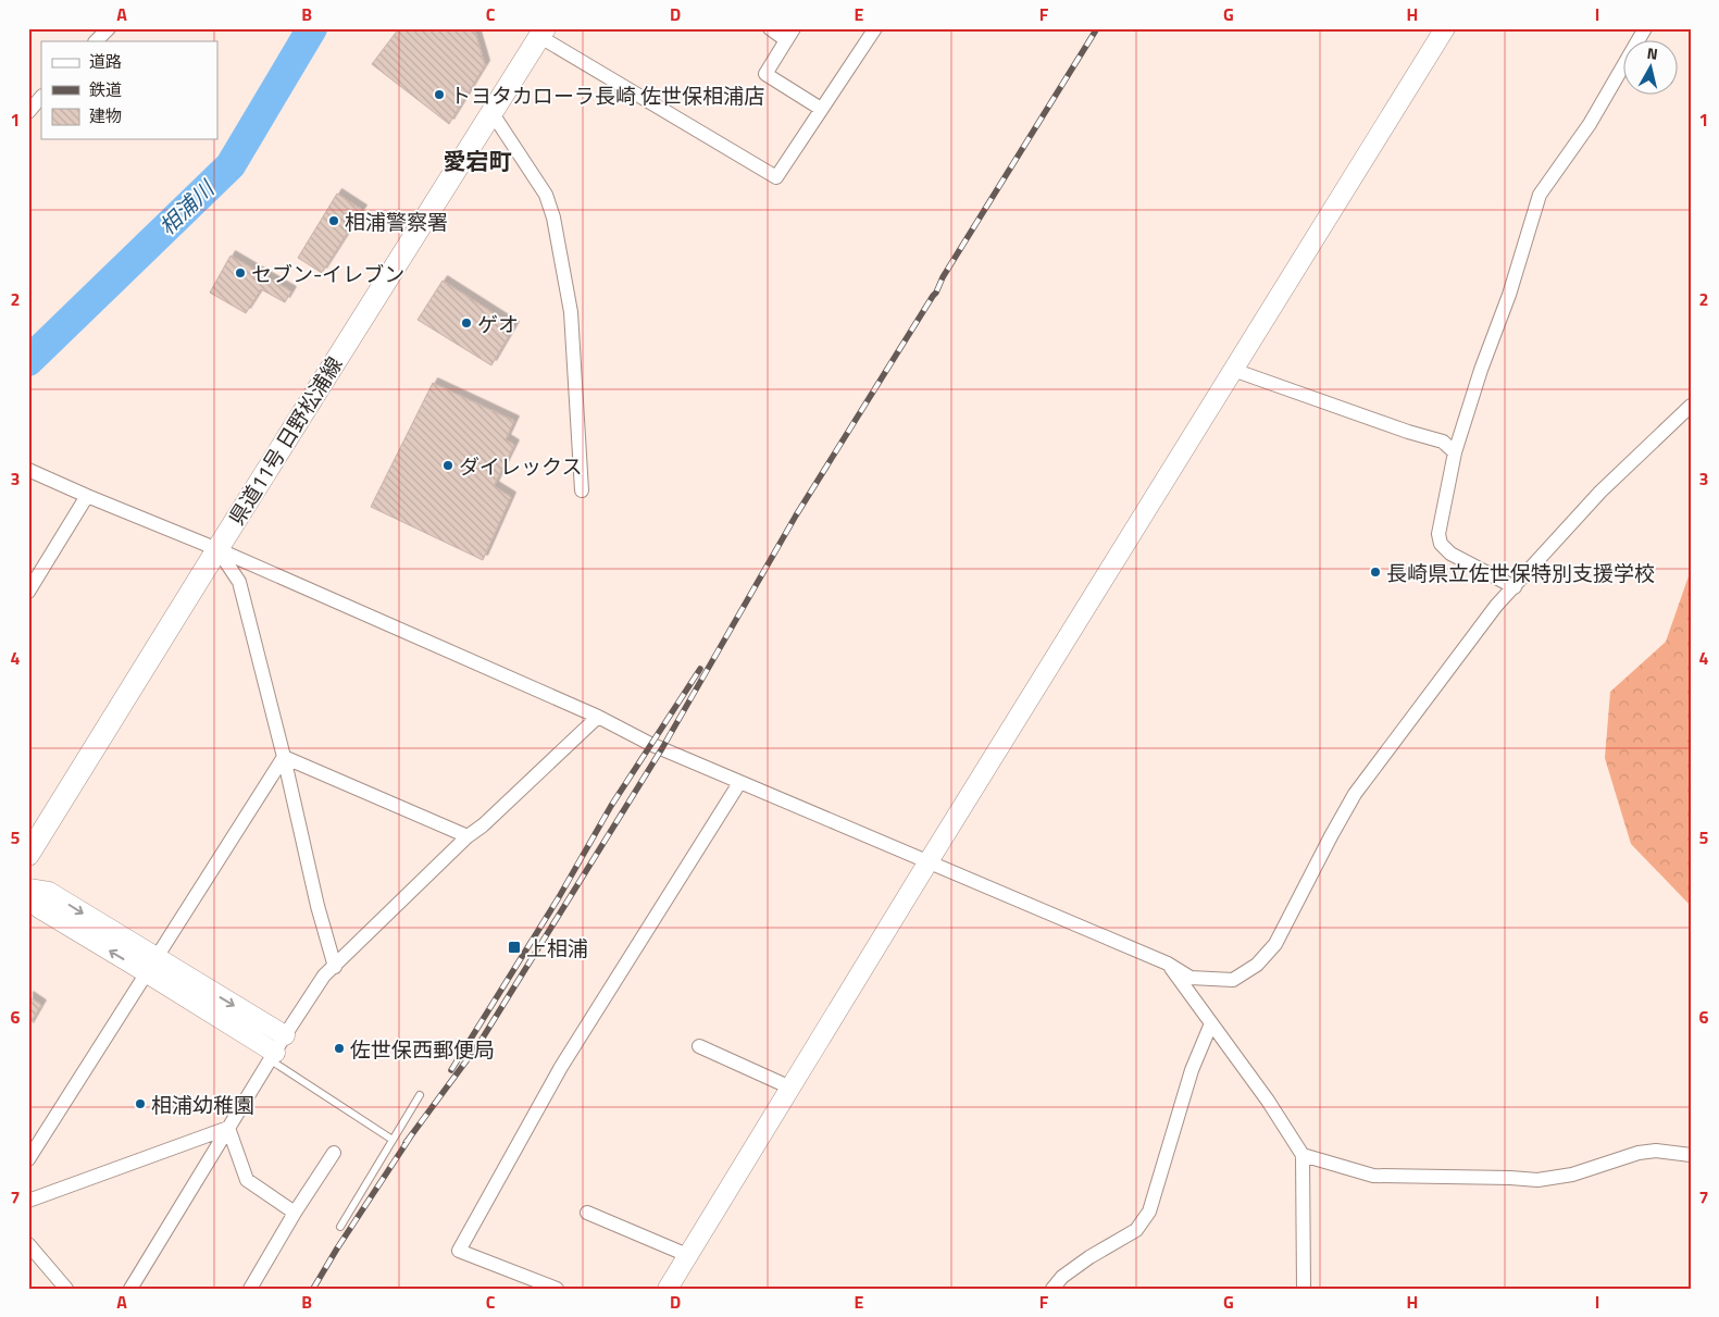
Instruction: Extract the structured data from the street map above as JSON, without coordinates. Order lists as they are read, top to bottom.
{
  "streets": {
    "main road": ["県道11号 日野松浦線"]
  },
  "districts": ["愛宕町"],
  "water": ["相浦川"],
  "places": {
    "other": [
      "トヨタカローラ長崎 佐世保相浦店",
      "相浦警察署",
      "セブン-イレブン",
      "ゲオ",
      "ダイレックス",
      "長崎県立佐世保特別支援学校",
      "佐世保西郵便局",
      "相浦幼稚園"
    ],
    "transit": ["上相浦"]
  },
  "legend": ["道路", "鉄道", "建物"],
  "north": "top",
  "grid": {
    "columns": [
      "A",
      "B",
      "C",
      "D",
      "E",
      "F",
      "G",
      "H",
      "I"
    ],
    "rows": [
      "1",
      "2",
      "3",
      "4",
      "5",
      "6",
      "7"
    ]
  }
}
